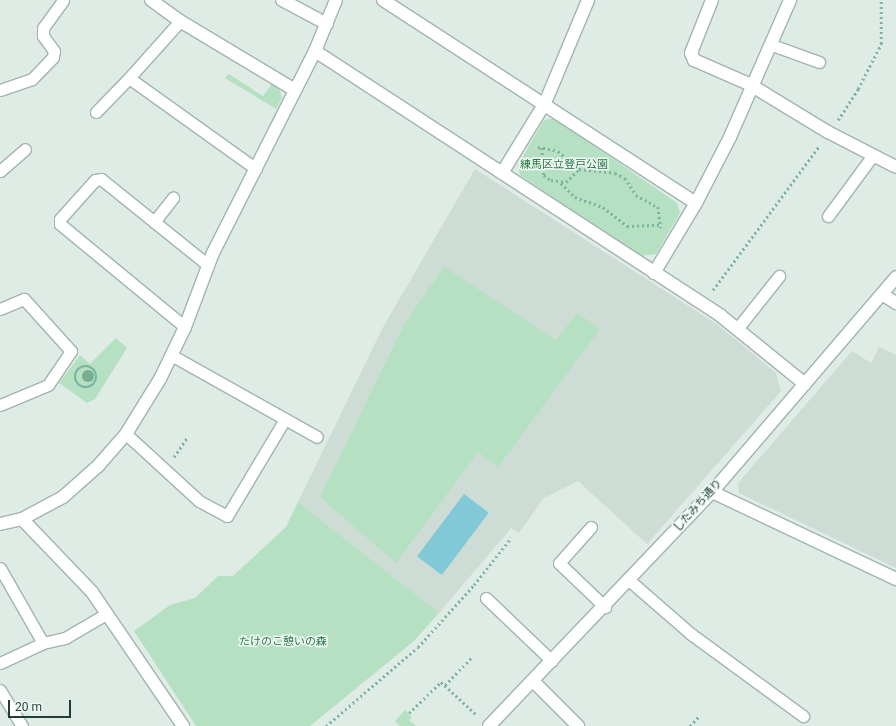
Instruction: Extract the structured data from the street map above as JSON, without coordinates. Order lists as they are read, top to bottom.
{
  "streets": {
    "street": ["したみち通り"]
  },
  "parks": ["練馬区立登戸公園", "たけのこ憩いの森"],
  "scale_bar": "20 m"
}
